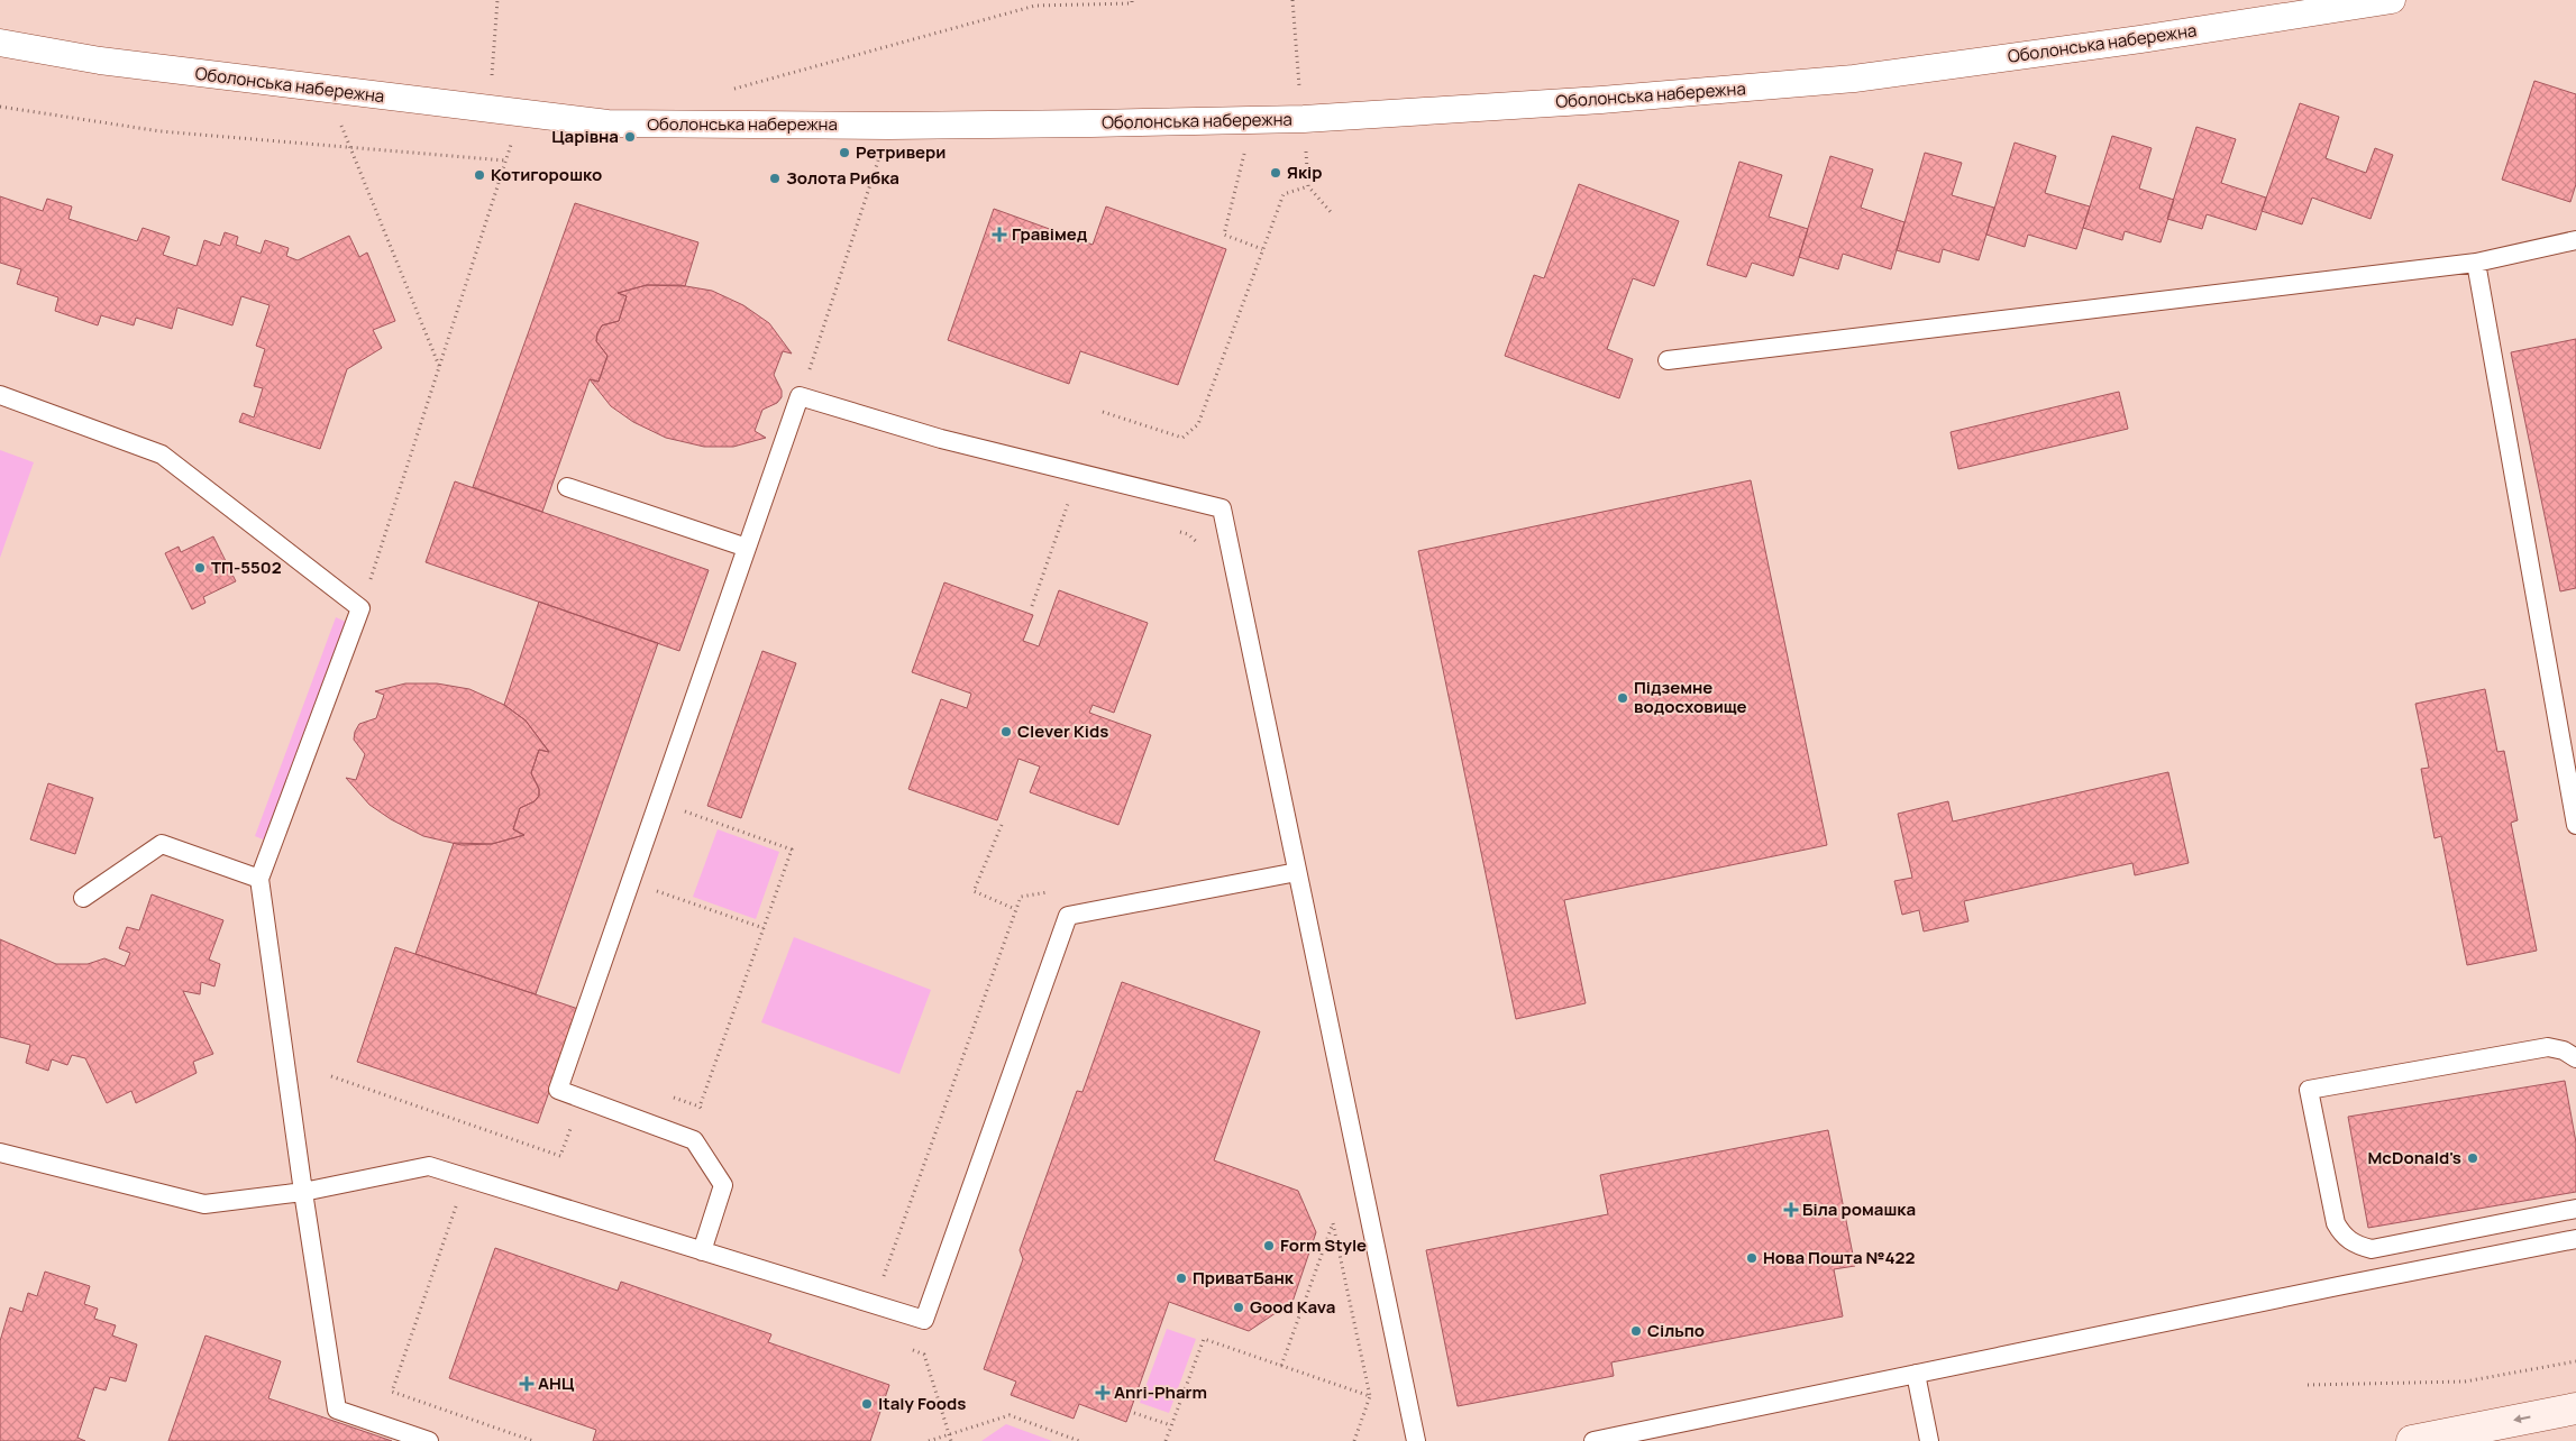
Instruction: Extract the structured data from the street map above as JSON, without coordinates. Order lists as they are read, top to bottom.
{
  "streets": {
    "street": ["Оболонська набережна"]
  },
  "places": {
    "other": [
      "Царівна",
      "Ретривери",
      "Якір",
      "Котигорошко",
      "Золота Рибка",
      "ТП-5502",
      "Підземне водосховище",
      "Clever Kids",
      "McDonald's",
      "Form Style",
      "Нова Пошта №422",
      "ПриватБанк",
      "Good Kava",
      "Сільпо",
      "Italy Foods"
    ],
    "health": [
      "Гравімед",
      "Біла ромашка",
      "АНЦ",
      "Anri-Pharm"
    ]
  }
}
